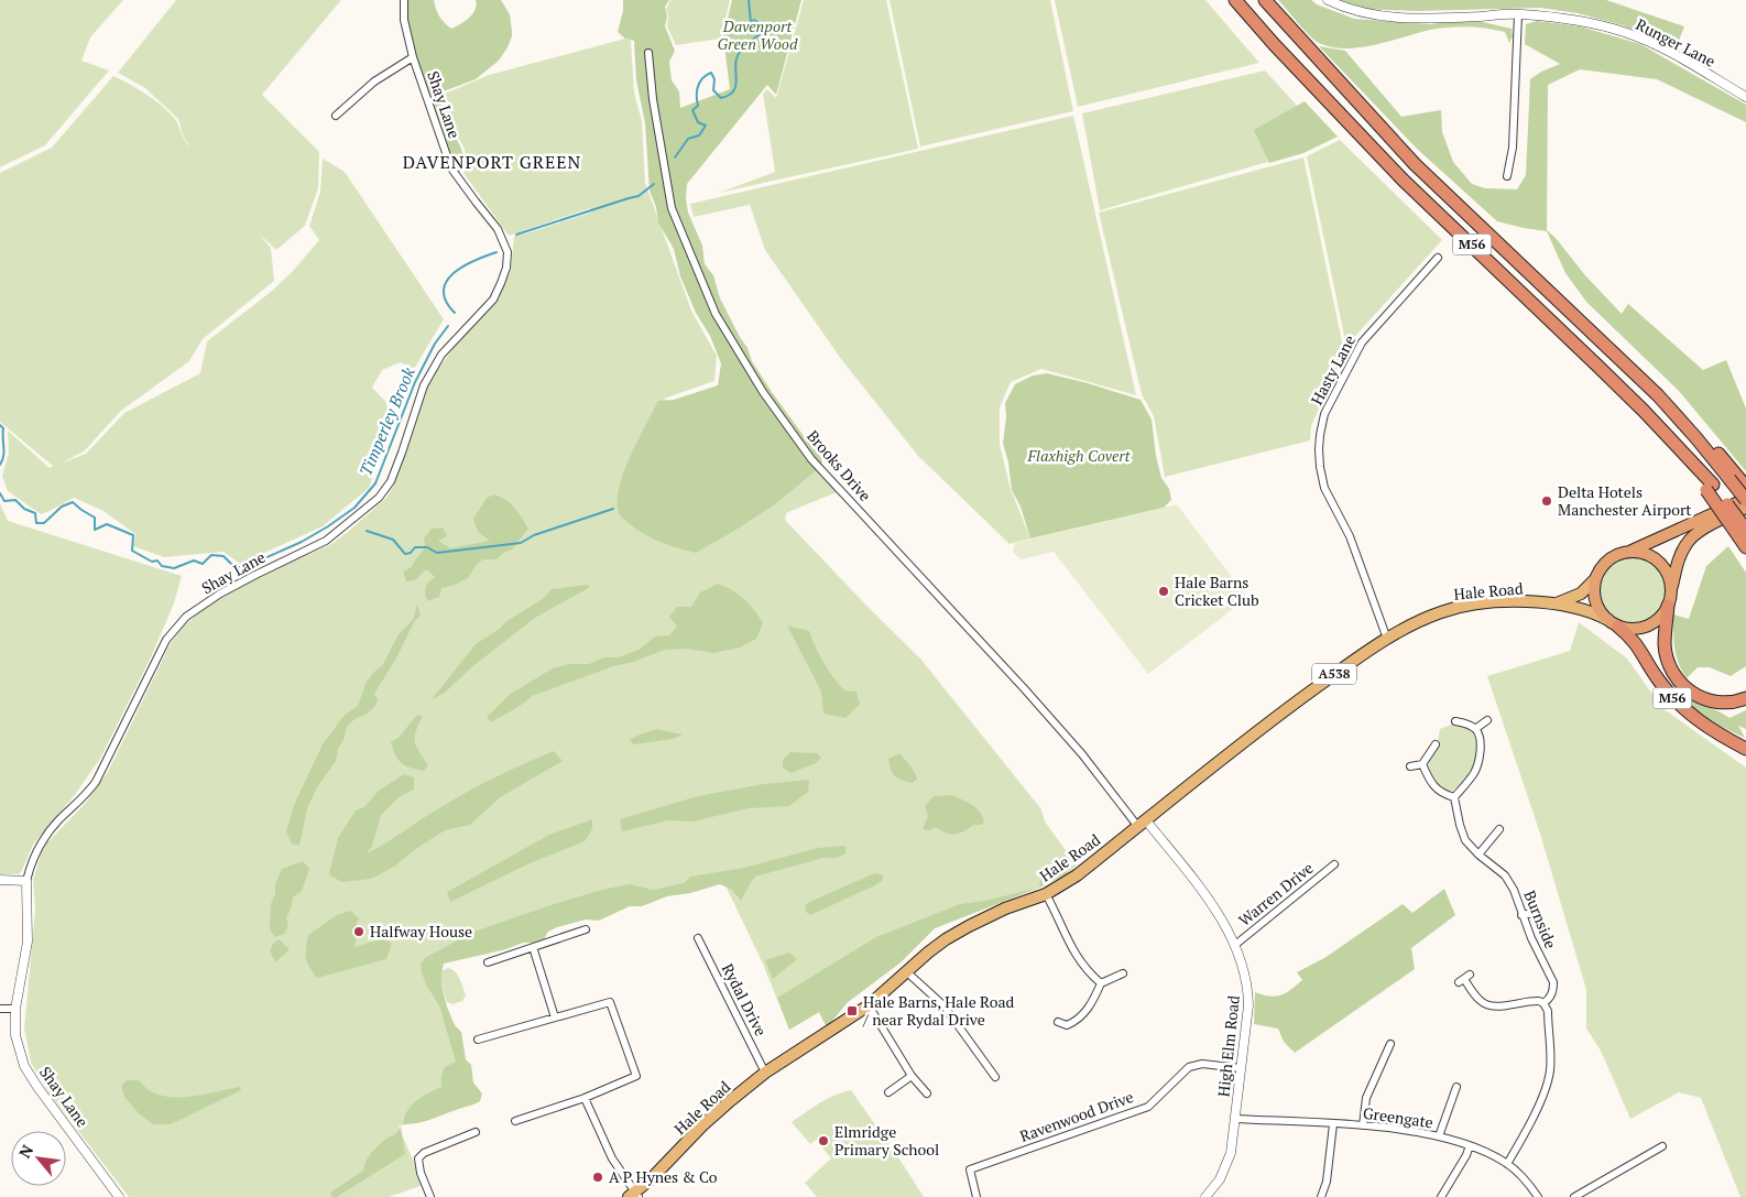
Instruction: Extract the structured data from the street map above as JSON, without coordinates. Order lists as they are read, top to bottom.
{
  "streets": {
    "highway": ["M56", "A538"],
    "main road": ["Hale Road"],
    "street": [
      "Runger Lane",
      "Shay Lane",
      "Hasty Lane",
      "Brooks Drive",
      "Warren Drive",
      "Burnside",
      "Rydal Drive",
      "High Elm Road",
      "Ravenwood Drive",
      "Greengate"
    ]
  },
  "crossings": [
    ["M56", "Hale Road"],
    ["M56", "A538"],
    ["Hasty Lane", "Hale Road"],
    ["Brooks Drive", "Hale Road"],
    ["Brooks Drive", "High Elm Road"],
    ["Hale Road", "A538"],
    ["Hale Road", "Rydal Drive"],
    ["Hale Road", "High Elm Road"],
    ["Warren Drive", "High Elm Road"],
    ["High Elm Road", "Ravenwood Drive"],
    ["High Elm Road", "Greengate"]
  ],
  "districts": ["DAVENPORT GREEN"],
  "water": ["Timperley Brook"],
  "parks": ["Davenport Green Wood", "Flaxhigh Covert"],
  "places": {
    "other": [
      "Delta Hotels Manchester Airport",
      "Hale Barns Cricket Club",
      "Halfway House",
      "Elmridge Primary School",
      "A P Hynes & Co"
    ],
    "transit": ["Hale Barns, Hale Road / near Rydal Drive"]
  },
  "north": "top left"
}
